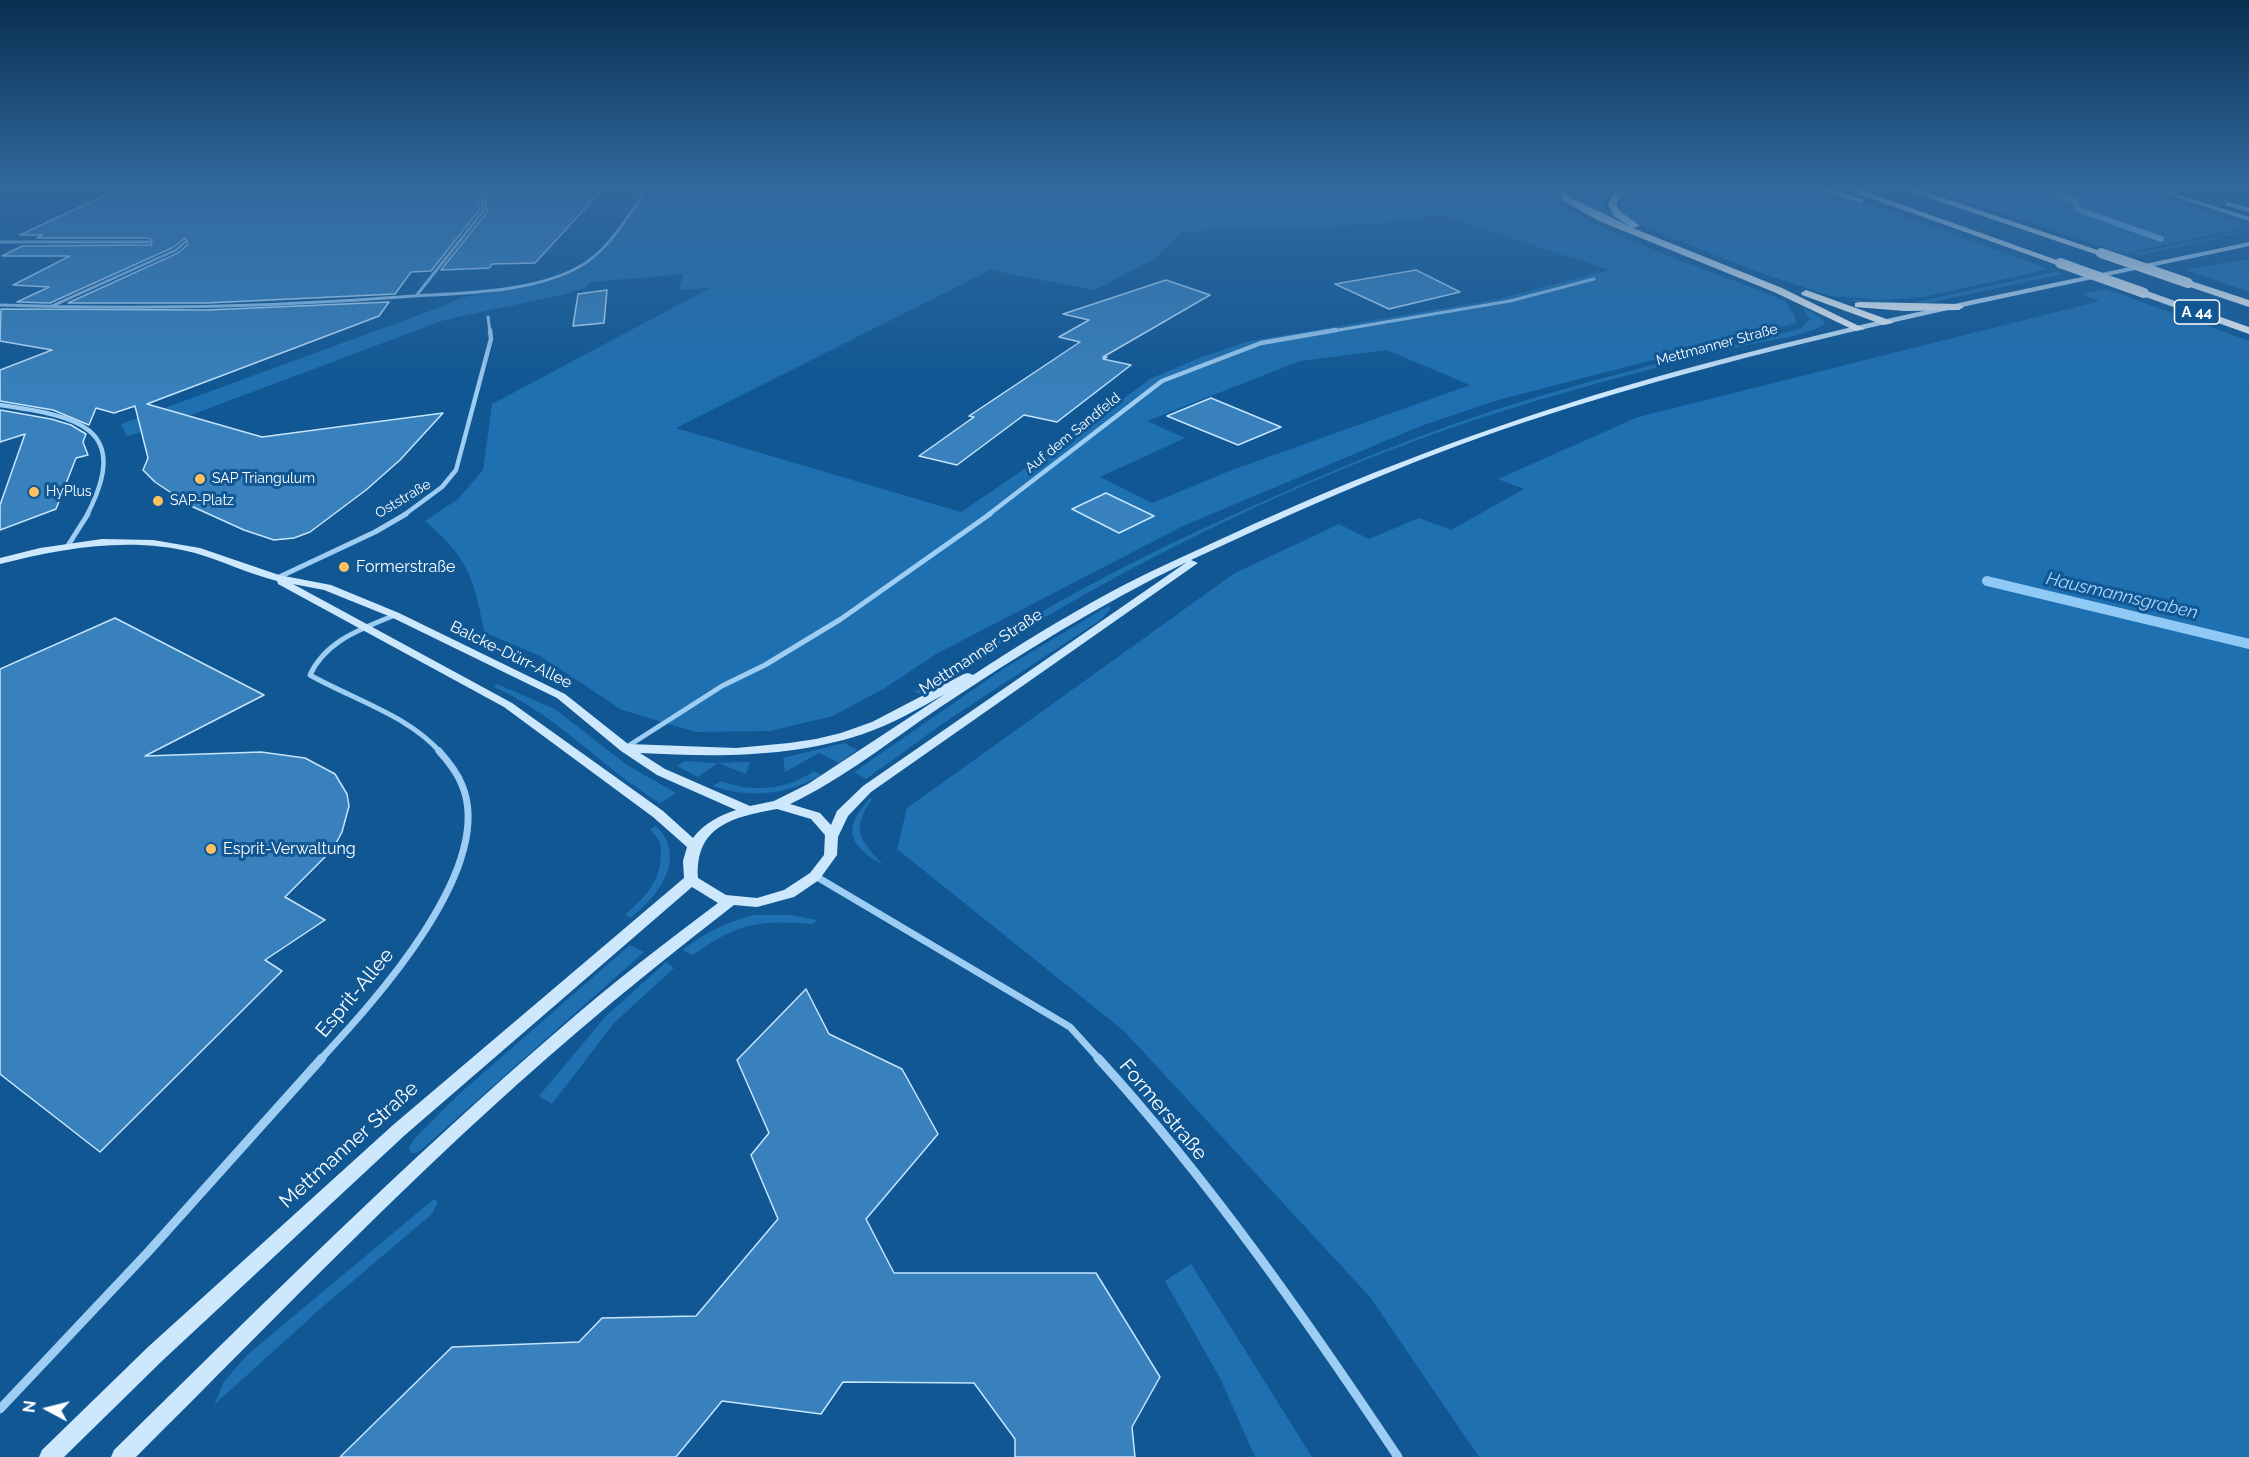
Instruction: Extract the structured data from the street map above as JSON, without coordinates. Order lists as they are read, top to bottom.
{
  "streets": {
    "highway": ["A 44"],
    "main road": ["Mettmanner Straße", "Balcke-Dürr-Allee"],
    "street": [
      "Auf dem Sandfeld",
      "Oststraße",
      "Esprit-Allee",
      "Formerstraße"
    ]
  },
  "crossings": [
    ["Mettmanner Straße", "Balcke-Dürr-Allee"],
    ["Mettmanner Straße", "Formerstraße"],
    ["Auf dem Sandfeld", "Balcke-Dürr-Allee"],
    ["Oststraße", "Balcke-Dürr-Allee"],
    ["Balcke-Dürr-Allee", "Esprit-Allee"],
    ["Balcke-Dürr-Allee", "Formerstraße"]
  ],
  "water": ["Hausmannsgraben"],
  "places": [
    "SAP Triangulum",
    "HyPlus",
    "SAP-Platz",
    "Formerstraße",
    "Esprit-Verwaltung"
  ],
  "north": "left"
}
